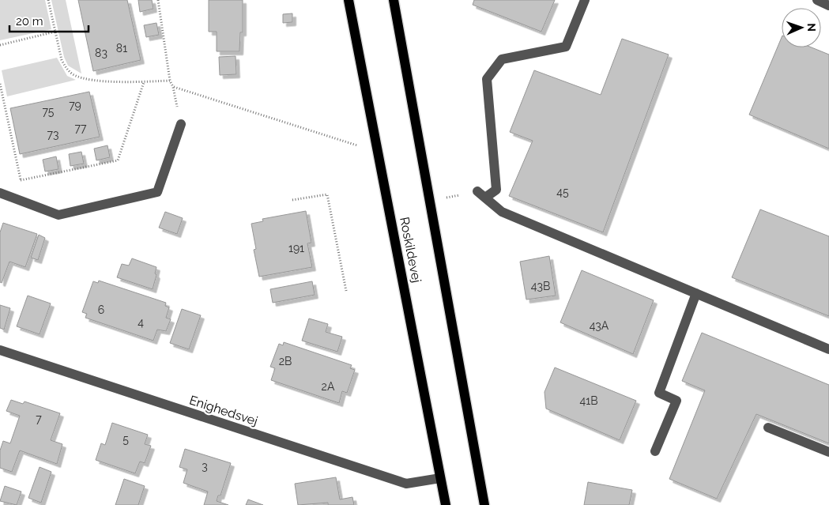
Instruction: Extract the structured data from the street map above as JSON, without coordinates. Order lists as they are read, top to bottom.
{
  "streets": {
    "main road": ["Roskildevej"],
    "street": ["Enighedsvej"]
  },
  "crossings": [
    ["Roskildevej", "Enighedsvej"]
  ],
  "house_numbers": [
    "81",
    "83",
    "79",
    "75",
    "77",
    "73",
    "45",
    "191",
    "43B",
    "6",
    "4",
    "43A",
    "2B",
    "2A",
    "41B",
    "7",
    "5",
    "3"
  ],
  "scale_bar": "20 m",
  "north": "right"
}
